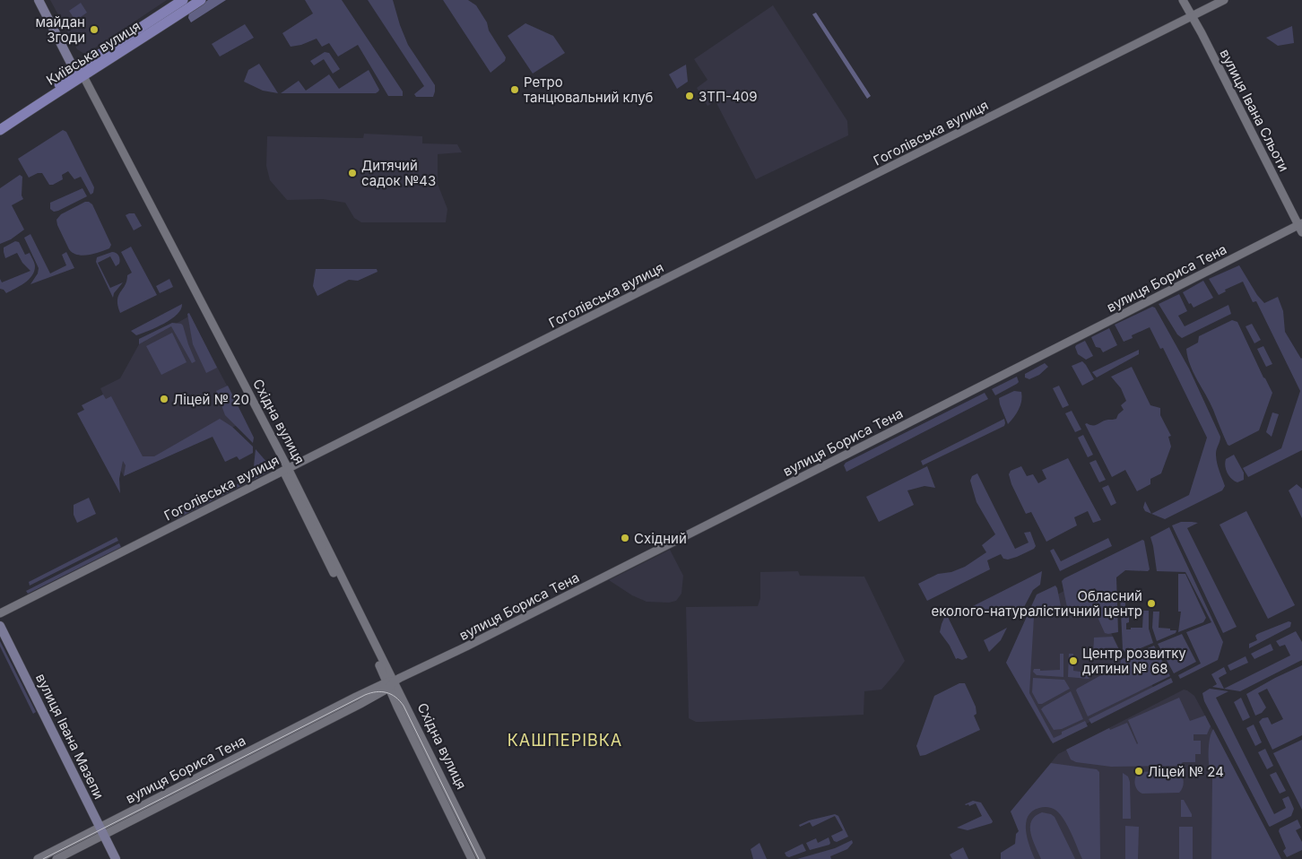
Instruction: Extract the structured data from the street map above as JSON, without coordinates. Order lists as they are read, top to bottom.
{
  "streets": {
    "main road": ["Київська вулиця", "Східна вулиця", "вулиця Івана Мазепи"],
    "street": ["вулиця Івана Сльоти", "Гоголівська вулиця", "вулиця Бориса Тена"]
  },
  "crossings": [
    ["Київська вулиця", "Східна вулиця"],
    ["вулиця Івана Сльоти", "Гоголівська вулиця"],
    ["вулиця Івана Сльоти", "вулиця Бориса Тена"],
    ["Гоголівська вулиця", "Східна вулиця"],
    ["вулиця Бориса Тена", "Східна вулиця"],
    ["вулиця Бориса Тена", "вулиця Івана Мазепи"]
  ],
  "districts": ["КАШПЕРІВКА"],
  "places": [
    "майдан Згоди",
    "Ретро танцювальний клуб",
    "ЗТП-409",
    "Дитячий садок №43",
    "Ліцей № 20",
    "Східний",
    "Обласний еколого-натуралістичний центр",
    "Центр розвитку дитини № 68",
    "Ліцей № 24"
  ]
}
